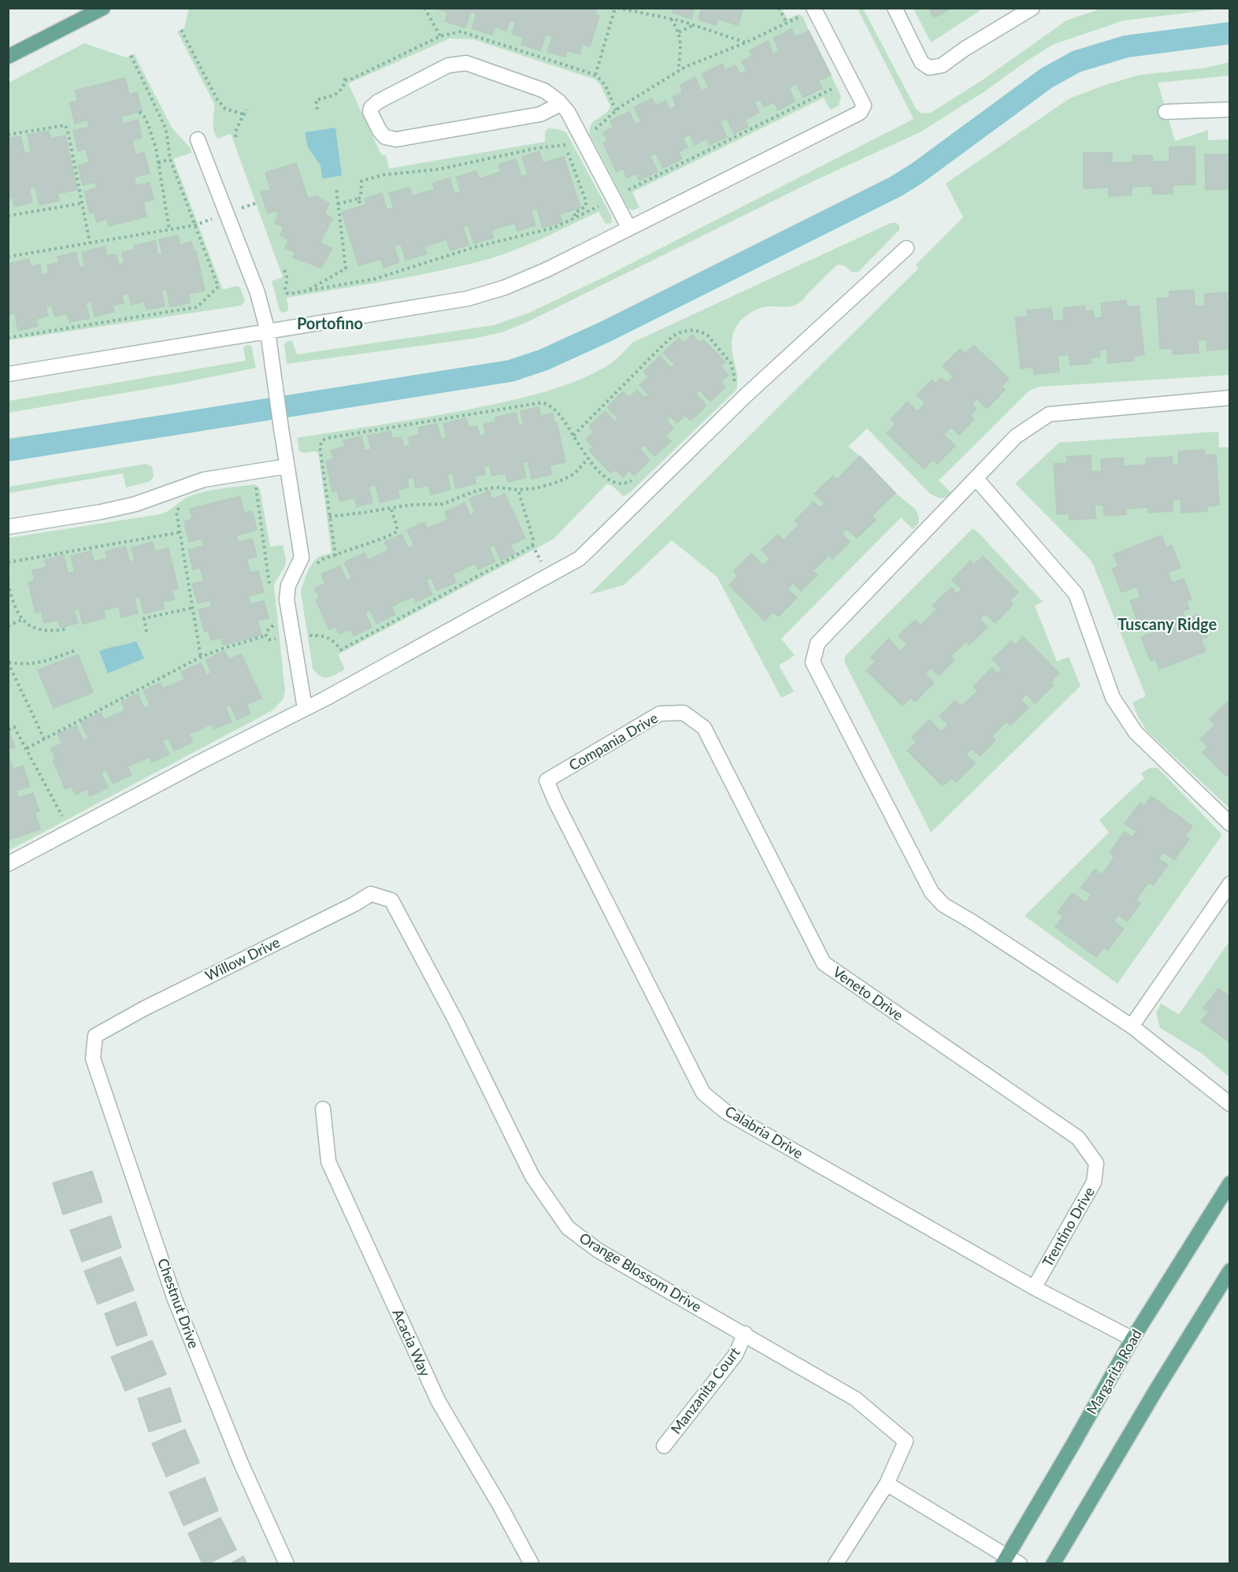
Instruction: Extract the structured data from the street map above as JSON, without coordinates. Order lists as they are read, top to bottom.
{
  "streets": {
    "main road": ["Margarita Road"],
    "street": [
      "Compania Drive",
      "Willow Drive",
      "Veneto Drive",
      "Calabria Drive",
      "Trentino Drive",
      "Orange Blossom Drive",
      "Chestnut Drive",
      "Acacia Way",
      "Manzanita Court"
    ]
  },
  "crossings": [
    ["Compania Drive", "Veneto Drive"],
    ["Compania Drive", "Calabria Drive"],
    ["Willow Drive", "Orange Blossom Drive"],
    ["Willow Drive", "Chestnut Drive"],
    ["Veneto Drive", "Trentino Drive"],
    ["Calabria Drive", "Trentino Drive"],
    ["Calabria Drive", "Margarita Road"],
    ["Orange Blossom Drive", "Manzanita Court"]
  ],
  "districts": ["Portofino", "Tuscany Ridge"]
}
